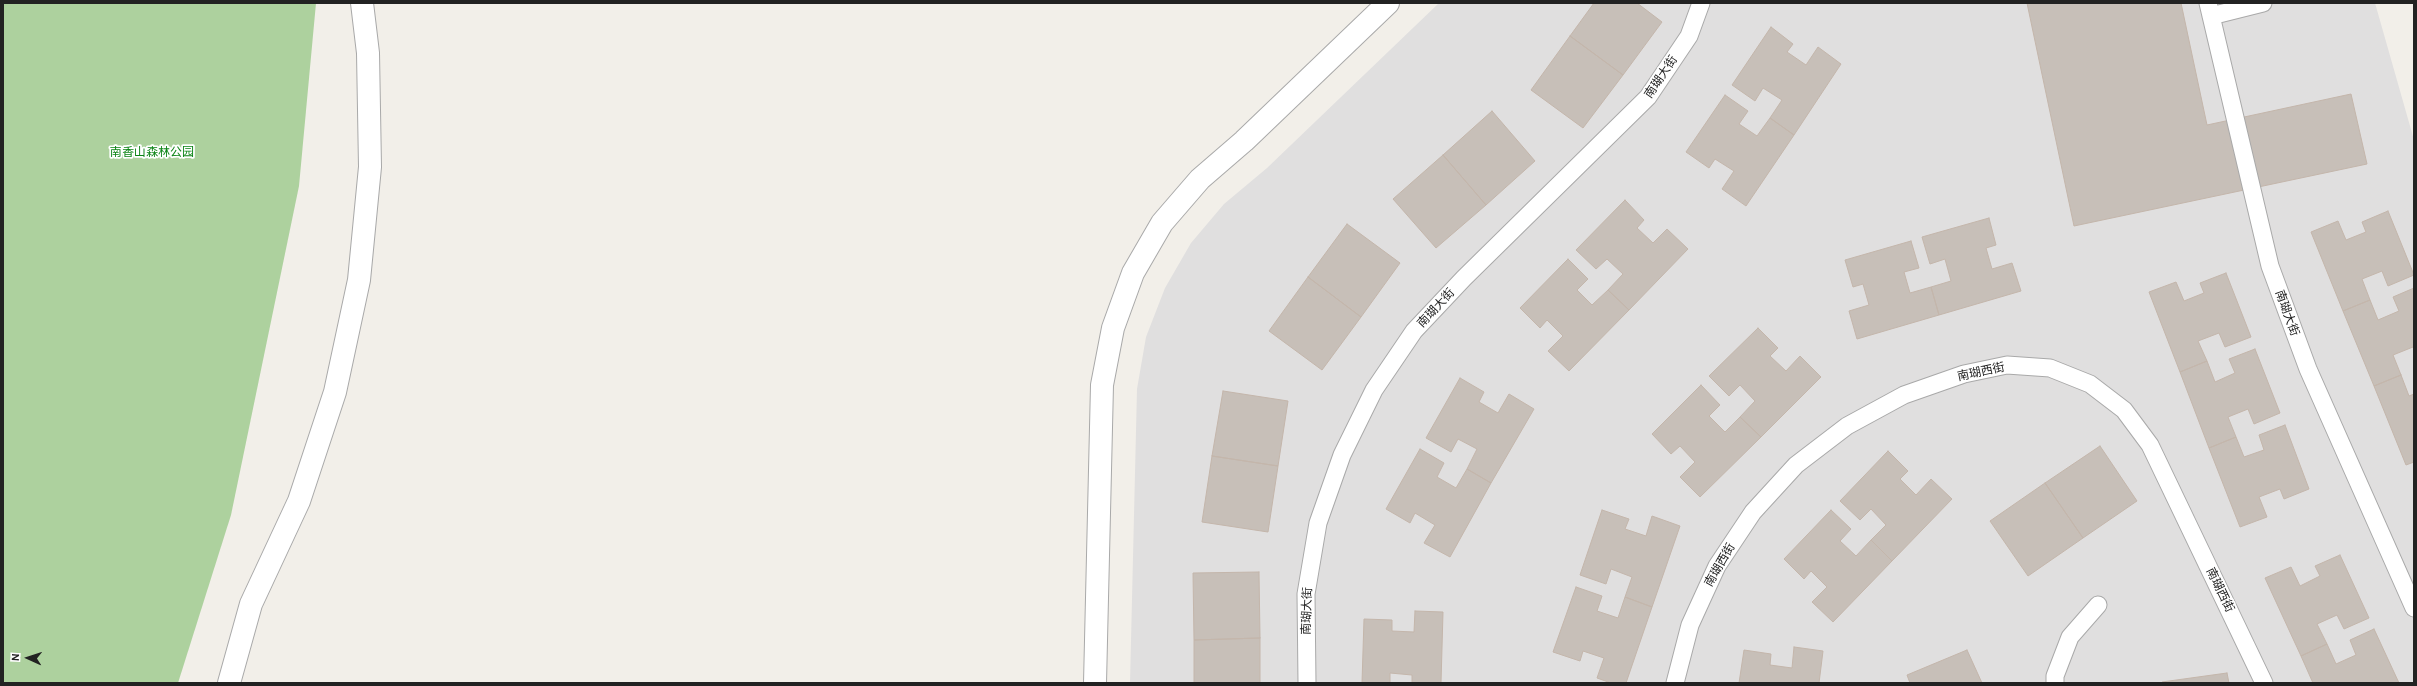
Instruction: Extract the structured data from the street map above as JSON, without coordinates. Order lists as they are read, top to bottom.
{
  "streets": {
    "lane": ["南瑚大街", "南瑚西街"]
  },
  "parks": ["南香山森林公园"],
  "north": "left"
}
